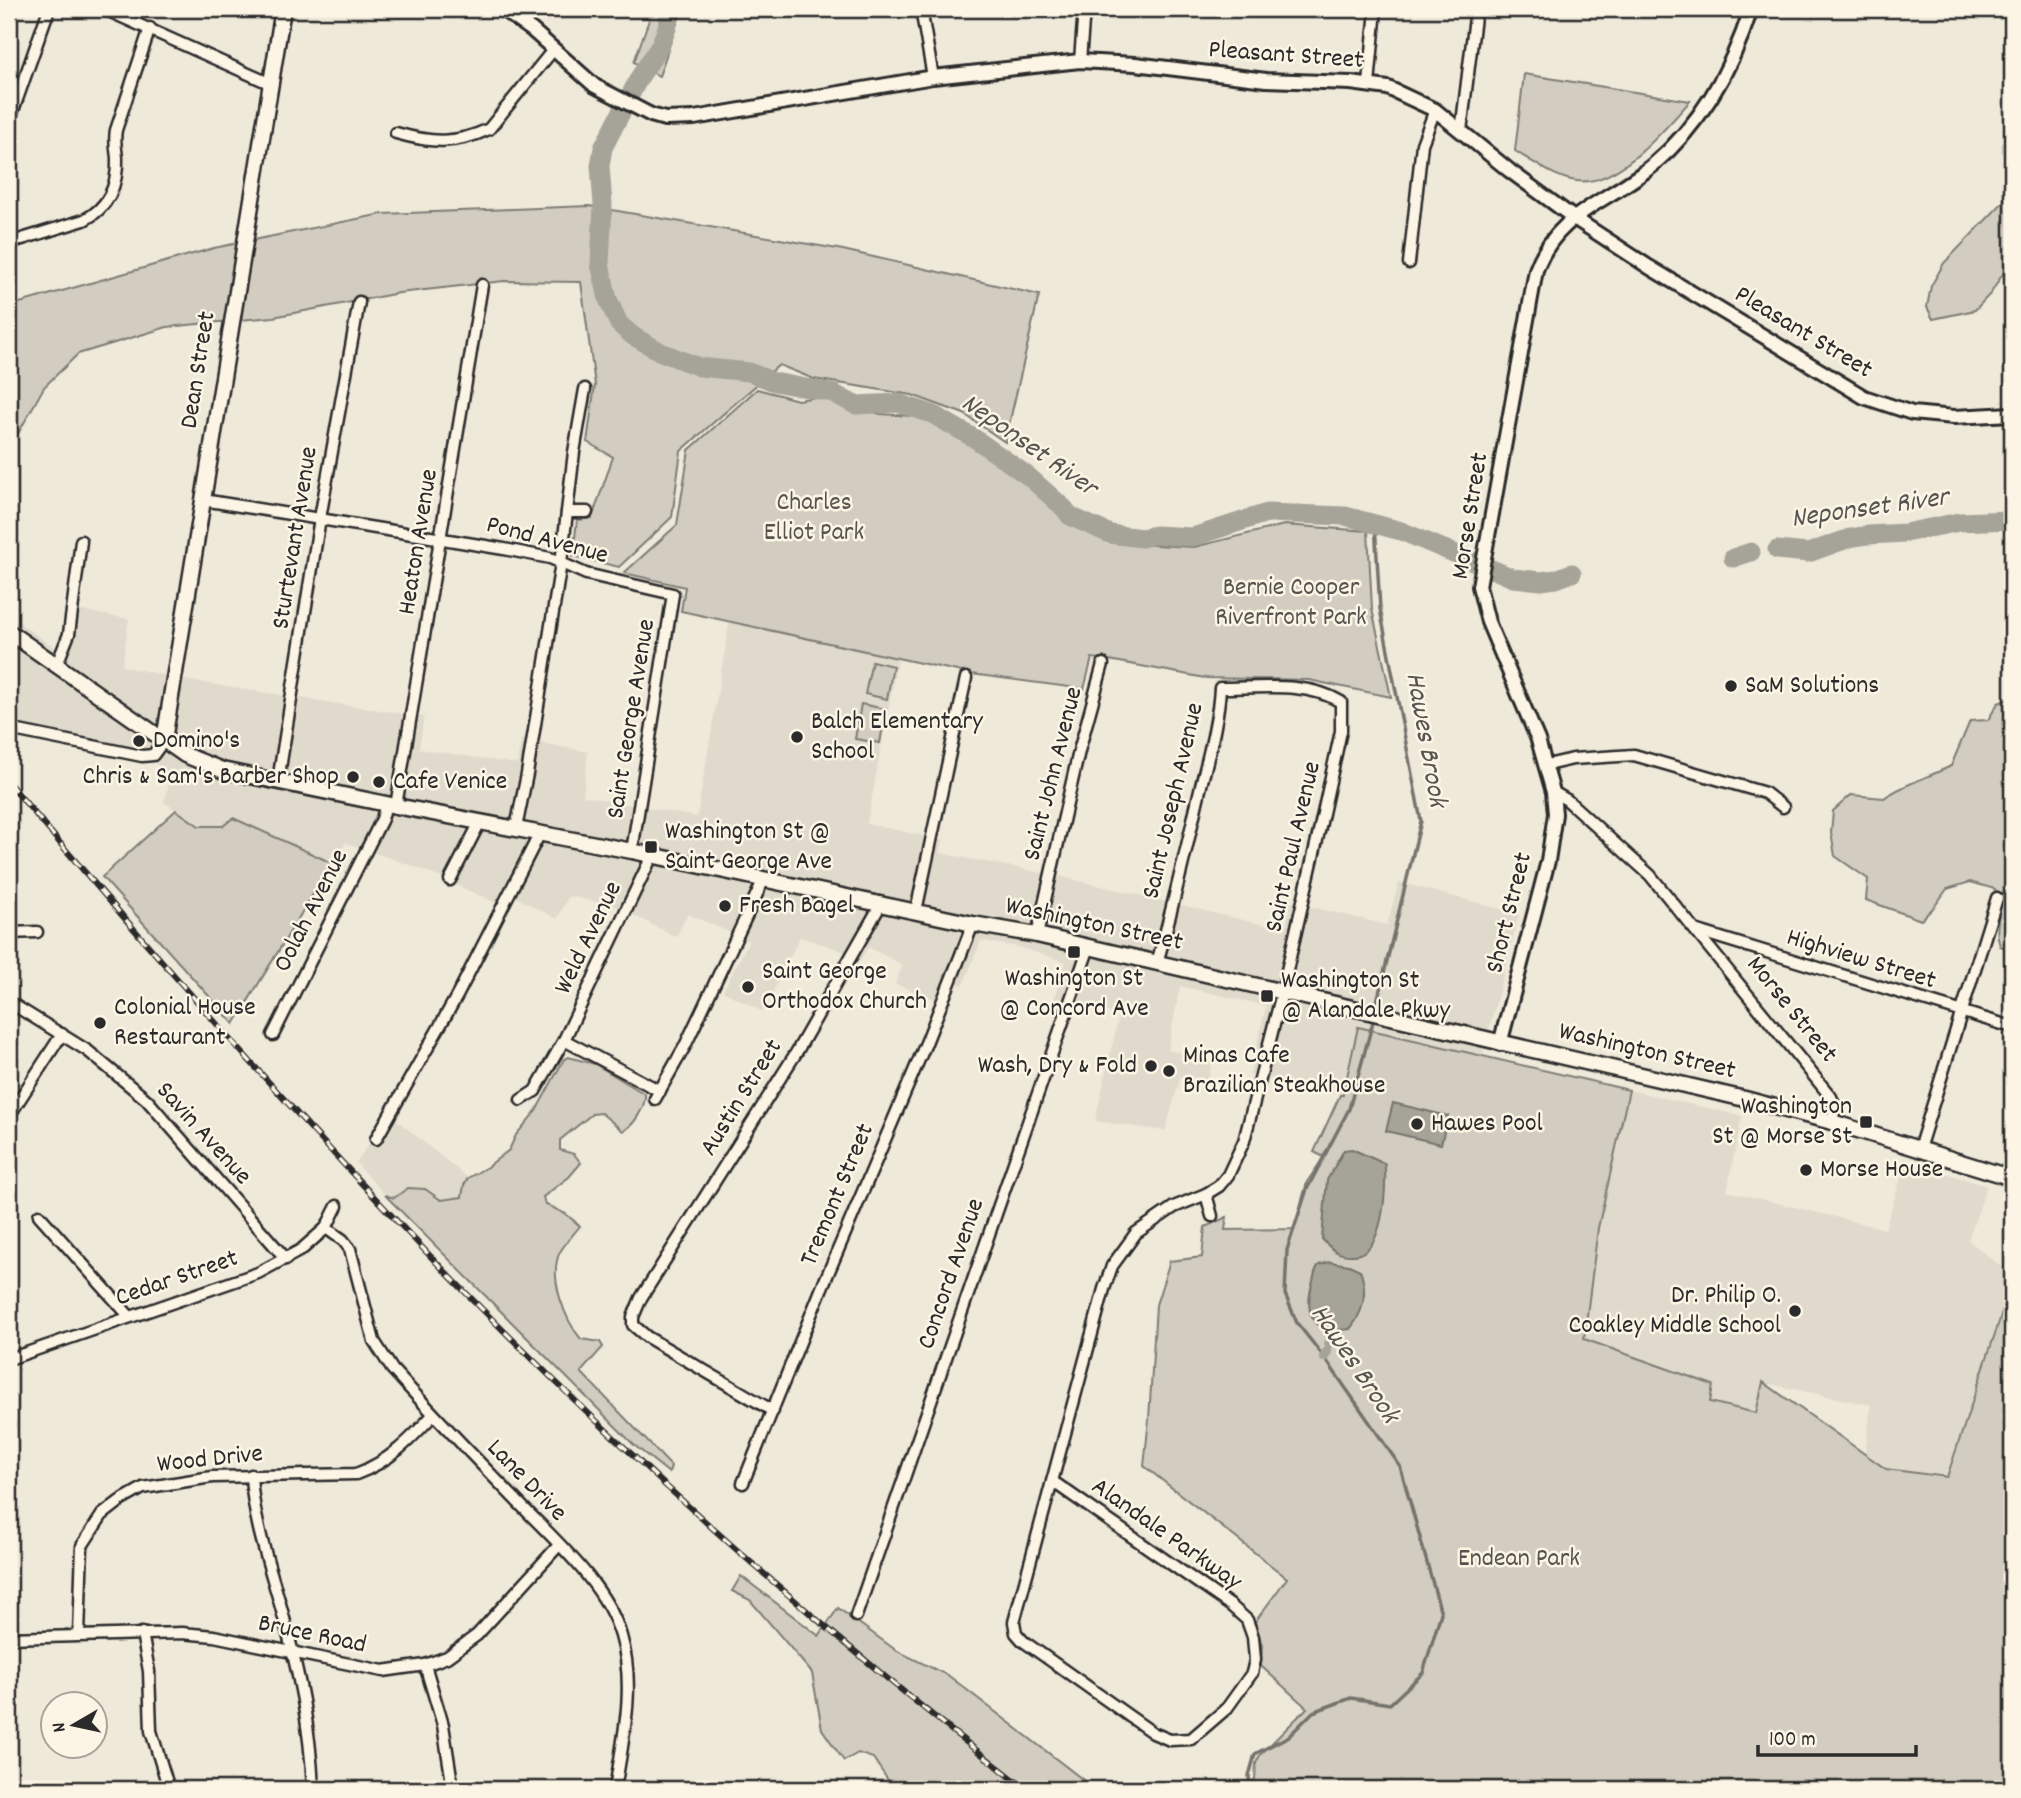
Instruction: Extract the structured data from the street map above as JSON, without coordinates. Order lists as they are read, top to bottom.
{
  "streets": {
    "main road": ["Dean Street", "Washington Street"],
    "street": [
      "Pleasant Street",
      "Morse Street",
      "Sturtevant Avenue",
      "Pond Avenue",
      "Heaton Avenue",
      "Saint George Avenue",
      "Saint John Avenue",
      "Saint Joseph Avenue",
      "Saint Paul Avenue",
      "Oolah Avenue",
      "Short Street",
      "Weld Avenue",
      "Highview Street",
      "Austin Street",
      "Savin Avenue",
      "Tremont Street",
      "Concord Avenue",
      "Cedar Street",
      "Wood Drive",
      "Lane Drive",
      "Alandale Parkway",
      "Bruce Road"
    ]
  },
  "crossings": [
    ["Pleasant Street", "Morse Street"],
    ["Dean Street", "Pond Avenue"],
    ["Dean Street", "Washington Street"],
    ["Morse Street", "Short Street"],
    ["Morse Street", "Washington Street"],
    ["Morse Street", "Highview Street"],
    ["Sturtevant Avenue", "Pond Avenue"],
    ["Sturtevant Avenue", "Washington Street"],
    ["Pond Avenue", "Heaton Avenue"],
    ["Pond Avenue", "Saint George Avenue"],
    ["Heaton Avenue", "Oolah Avenue"],
    ["Heaton Avenue", "Washington Street"],
    ["Saint George Avenue", "Washington Street"],
    ["Saint John Avenue", "Washington Street"],
    ["Saint Joseph Avenue", "Saint Paul Avenue"],
    ["Saint Joseph Avenue", "Washington Street"],
    ["Saint Paul Avenue", "Washington Street"],
    ["Saint Paul Avenue", "Alandale Parkway"],
    ["Oolah Avenue", "Washington Street"],
    ["Short Street", "Washington Street"],
    ["Washington Street", "Weld Avenue"],
    ["Washington Street", "Austin Street"],
    ["Washington Street", "Tremont Street"],
    ["Washington Street", "Concord Avenue"],
    ["Washington Street", "Alandale Parkway"],
    ["Austin Street", "Tremont Street"],
    ["Savin Avenue", "Cedar Street"],
    ["Cedar Street", "Lane Drive"],
    ["Wood Drive", "Lane Drive"],
    ["Wood Drive", "Bruce Road"],
    ["Lane Drive", "Bruce Road"]
  ],
  "water": ["Neponset River", "Hawes Brook"],
  "parks": ["Charles Elliot Park", "Bernie Cooper Riverfront Park", "Endean Park"],
  "places": {
    "other": [
      "SaM Solutions",
      "Balch Elementary School",
      "Domino's",
      "Chris & Sam's Barber Shop",
      "Cafe Venice",
      "Fresh Bagel",
      "Saint George Orthodox Church",
      "Colonial House Restaurant",
      "Wash, Dry & Fold",
      "Minas Cafe Brazilian Steakhouse",
      "Hawes Pool",
      "Morse House",
      "Dr. Philip O. Coakley Middle School"
    ],
    "transit": [
      "Washington St @ Saint George Ave",
      "Washington St @ Concord Ave",
      "Washington St @ Alandale Pkwy",
      "Washington St @ Morse St"
    ]
  },
  "scale_bar": "100 m",
  "north": "left"
}
